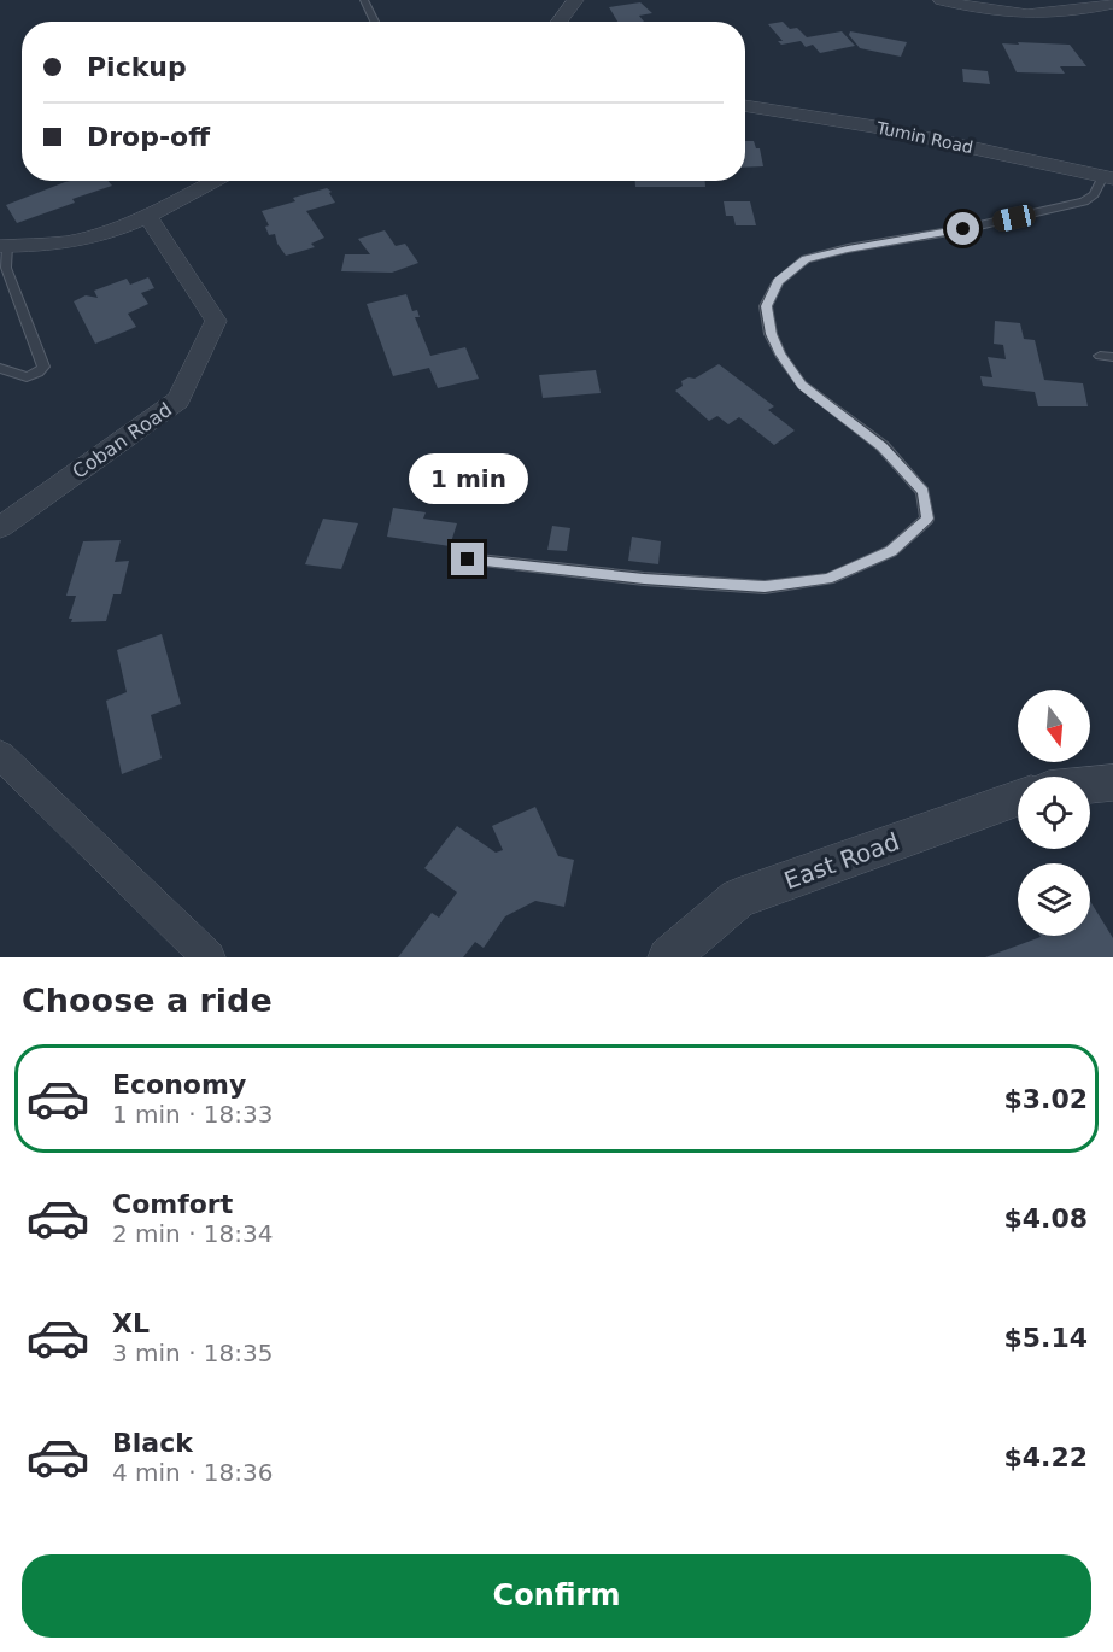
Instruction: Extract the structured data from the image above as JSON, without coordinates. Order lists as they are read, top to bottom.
{
  "streets": {
    "street": ["Tumin Road", "Coban Road", "East Road"]
  },
  "north": "bottom",
  "page": {
    "banner": ["Pickup", "Drop-off"],
    "bubble": "1 min",
    "heading": "Choose a ride",
    "list": [
      {
        "name": "Economy",
        "note": "1 min · 18:33",
        "value": "$3.02"
      },
      {
        "name": "Comfort",
        "note": "2 min · 18:34",
        "value": "$4.08"
      },
      {
        "name": "XL",
        "note": "3 min · 18:35",
        "value": "$5.14"
      },
      {
        "name": "Black",
        "note": "4 min · 18:36",
        "value": "$4.22"
      }
    ],
    "buttons": "Confirm"
  }
}
